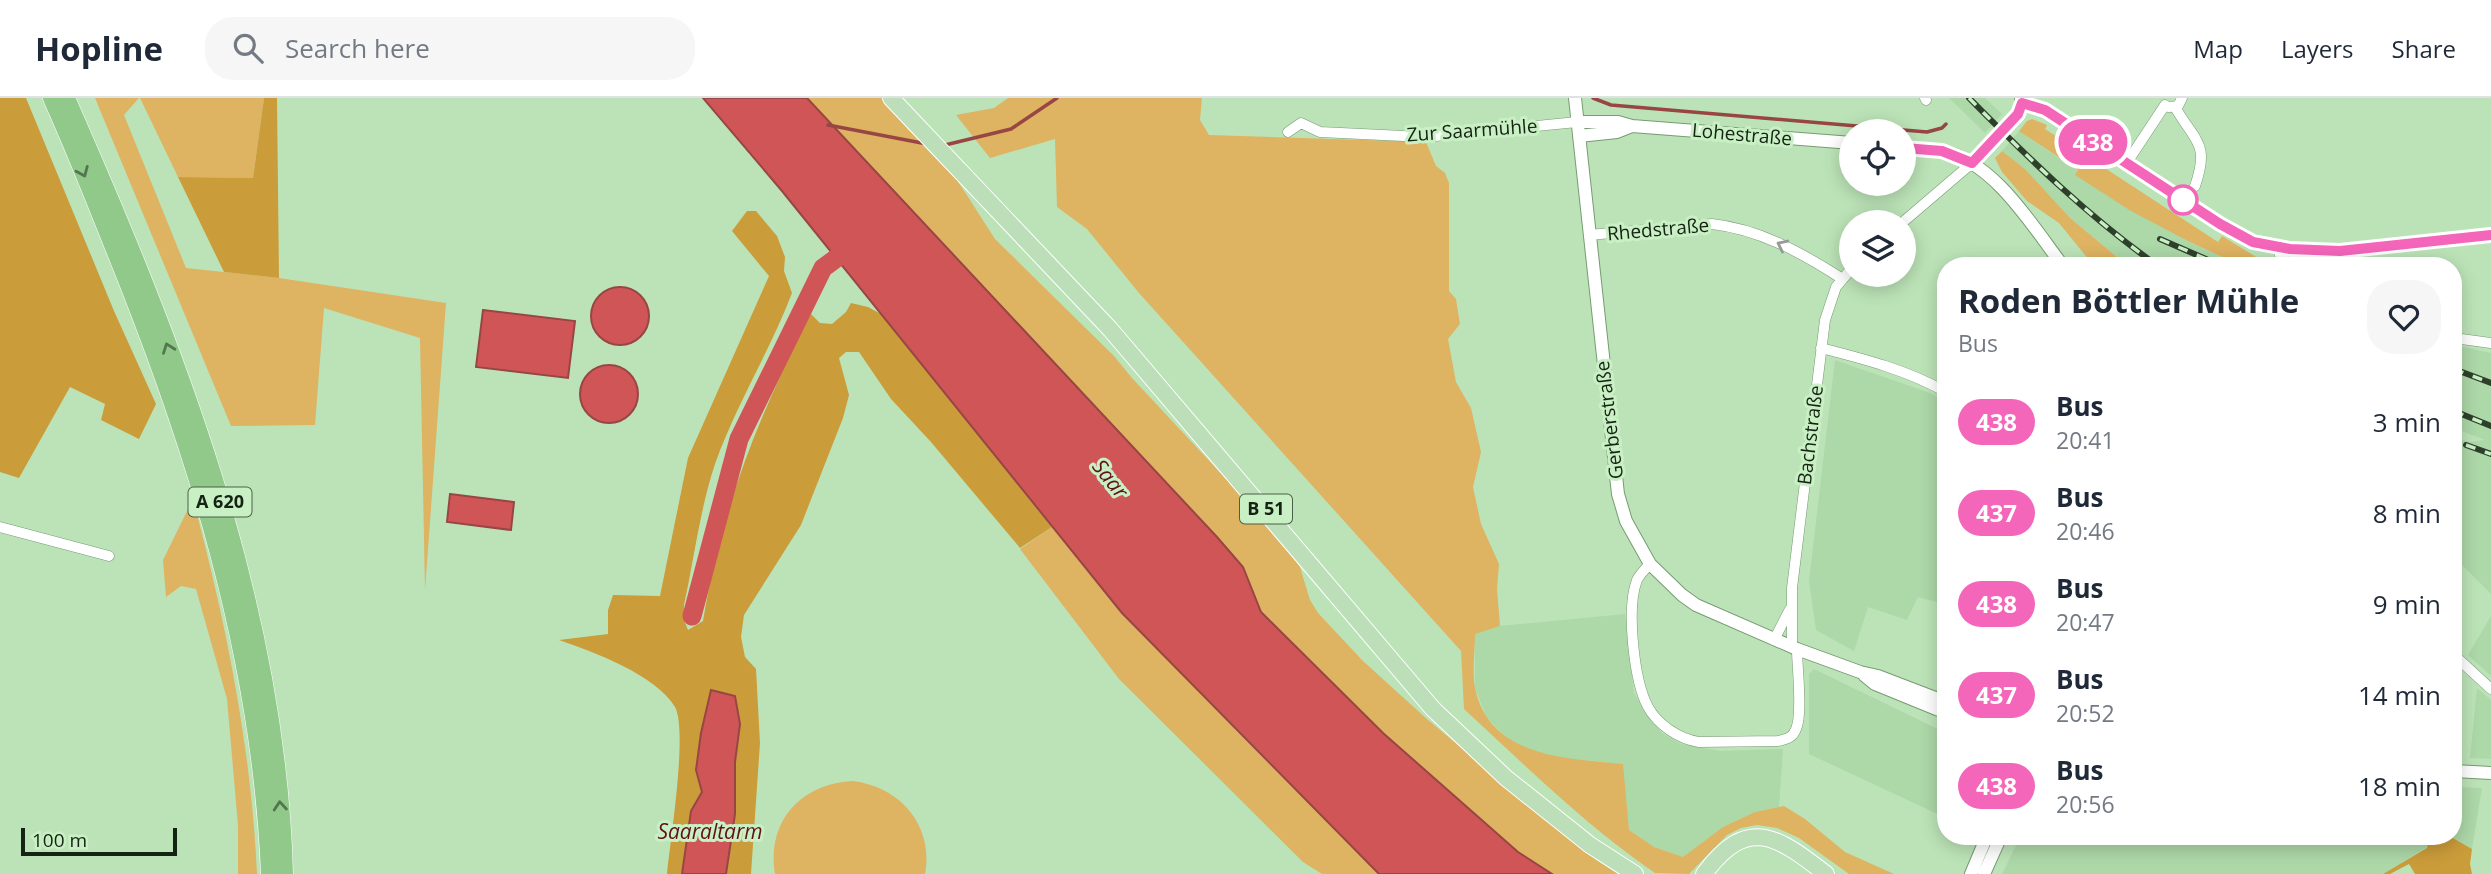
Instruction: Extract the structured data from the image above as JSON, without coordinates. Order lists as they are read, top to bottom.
{
  "streets": {
    "highway": ["A 620"],
    "main road": ["B 51"],
    "street": [
      "Zur Saarmühle",
      "Lohestraße",
      "Rhedstraße",
      "Gerberstraße",
      "Bachstraße"
    ]
  },
  "crossings": [
    ["Zur Saarmühle", "Lohestraße"],
    ["Zur Saarmühle", "Gerberstraße"],
    ["Lohestraße", "Gerberstraße"],
    ["Rhedstraße", "Gerberstraße"],
    ["Gerberstraße", "Bachstraße"]
  ],
  "one_way": ["Rhedstraße"],
  "water": ["Saar", "Saaraltarm"],
  "lines": ["bus line 438"],
  "scale_bar": "100 m",
  "page": {
    "header": "Hopline",
    "search": "Search here",
    "nav": ["Map", "Layers", "Share"],
    "on_map": "438",
    "heading": ["Roden Böttler Mühle", "Bus"],
    "list": [
      {
        "mark": "438",
        "name": "Bus",
        "note": "20:41",
        "value": "3 min"
      },
      {
        "mark": "437",
        "name": "Bus",
        "note": "20:46",
        "value": "8 min"
      },
      {
        "mark": "438",
        "name": "Bus",
        "note": "20:47",
        "value": "9 min"
      },
      {
        "mark": "437",
        "name": "Bus",
        "note": "20:52",
        "value": "14 min"
      },
      {
        "mark": "438",
        "name": "Bus",
        "note": "20:56",
        "value": "18 min"
      }
    ],
    "scale": "100 m"
  }
}
